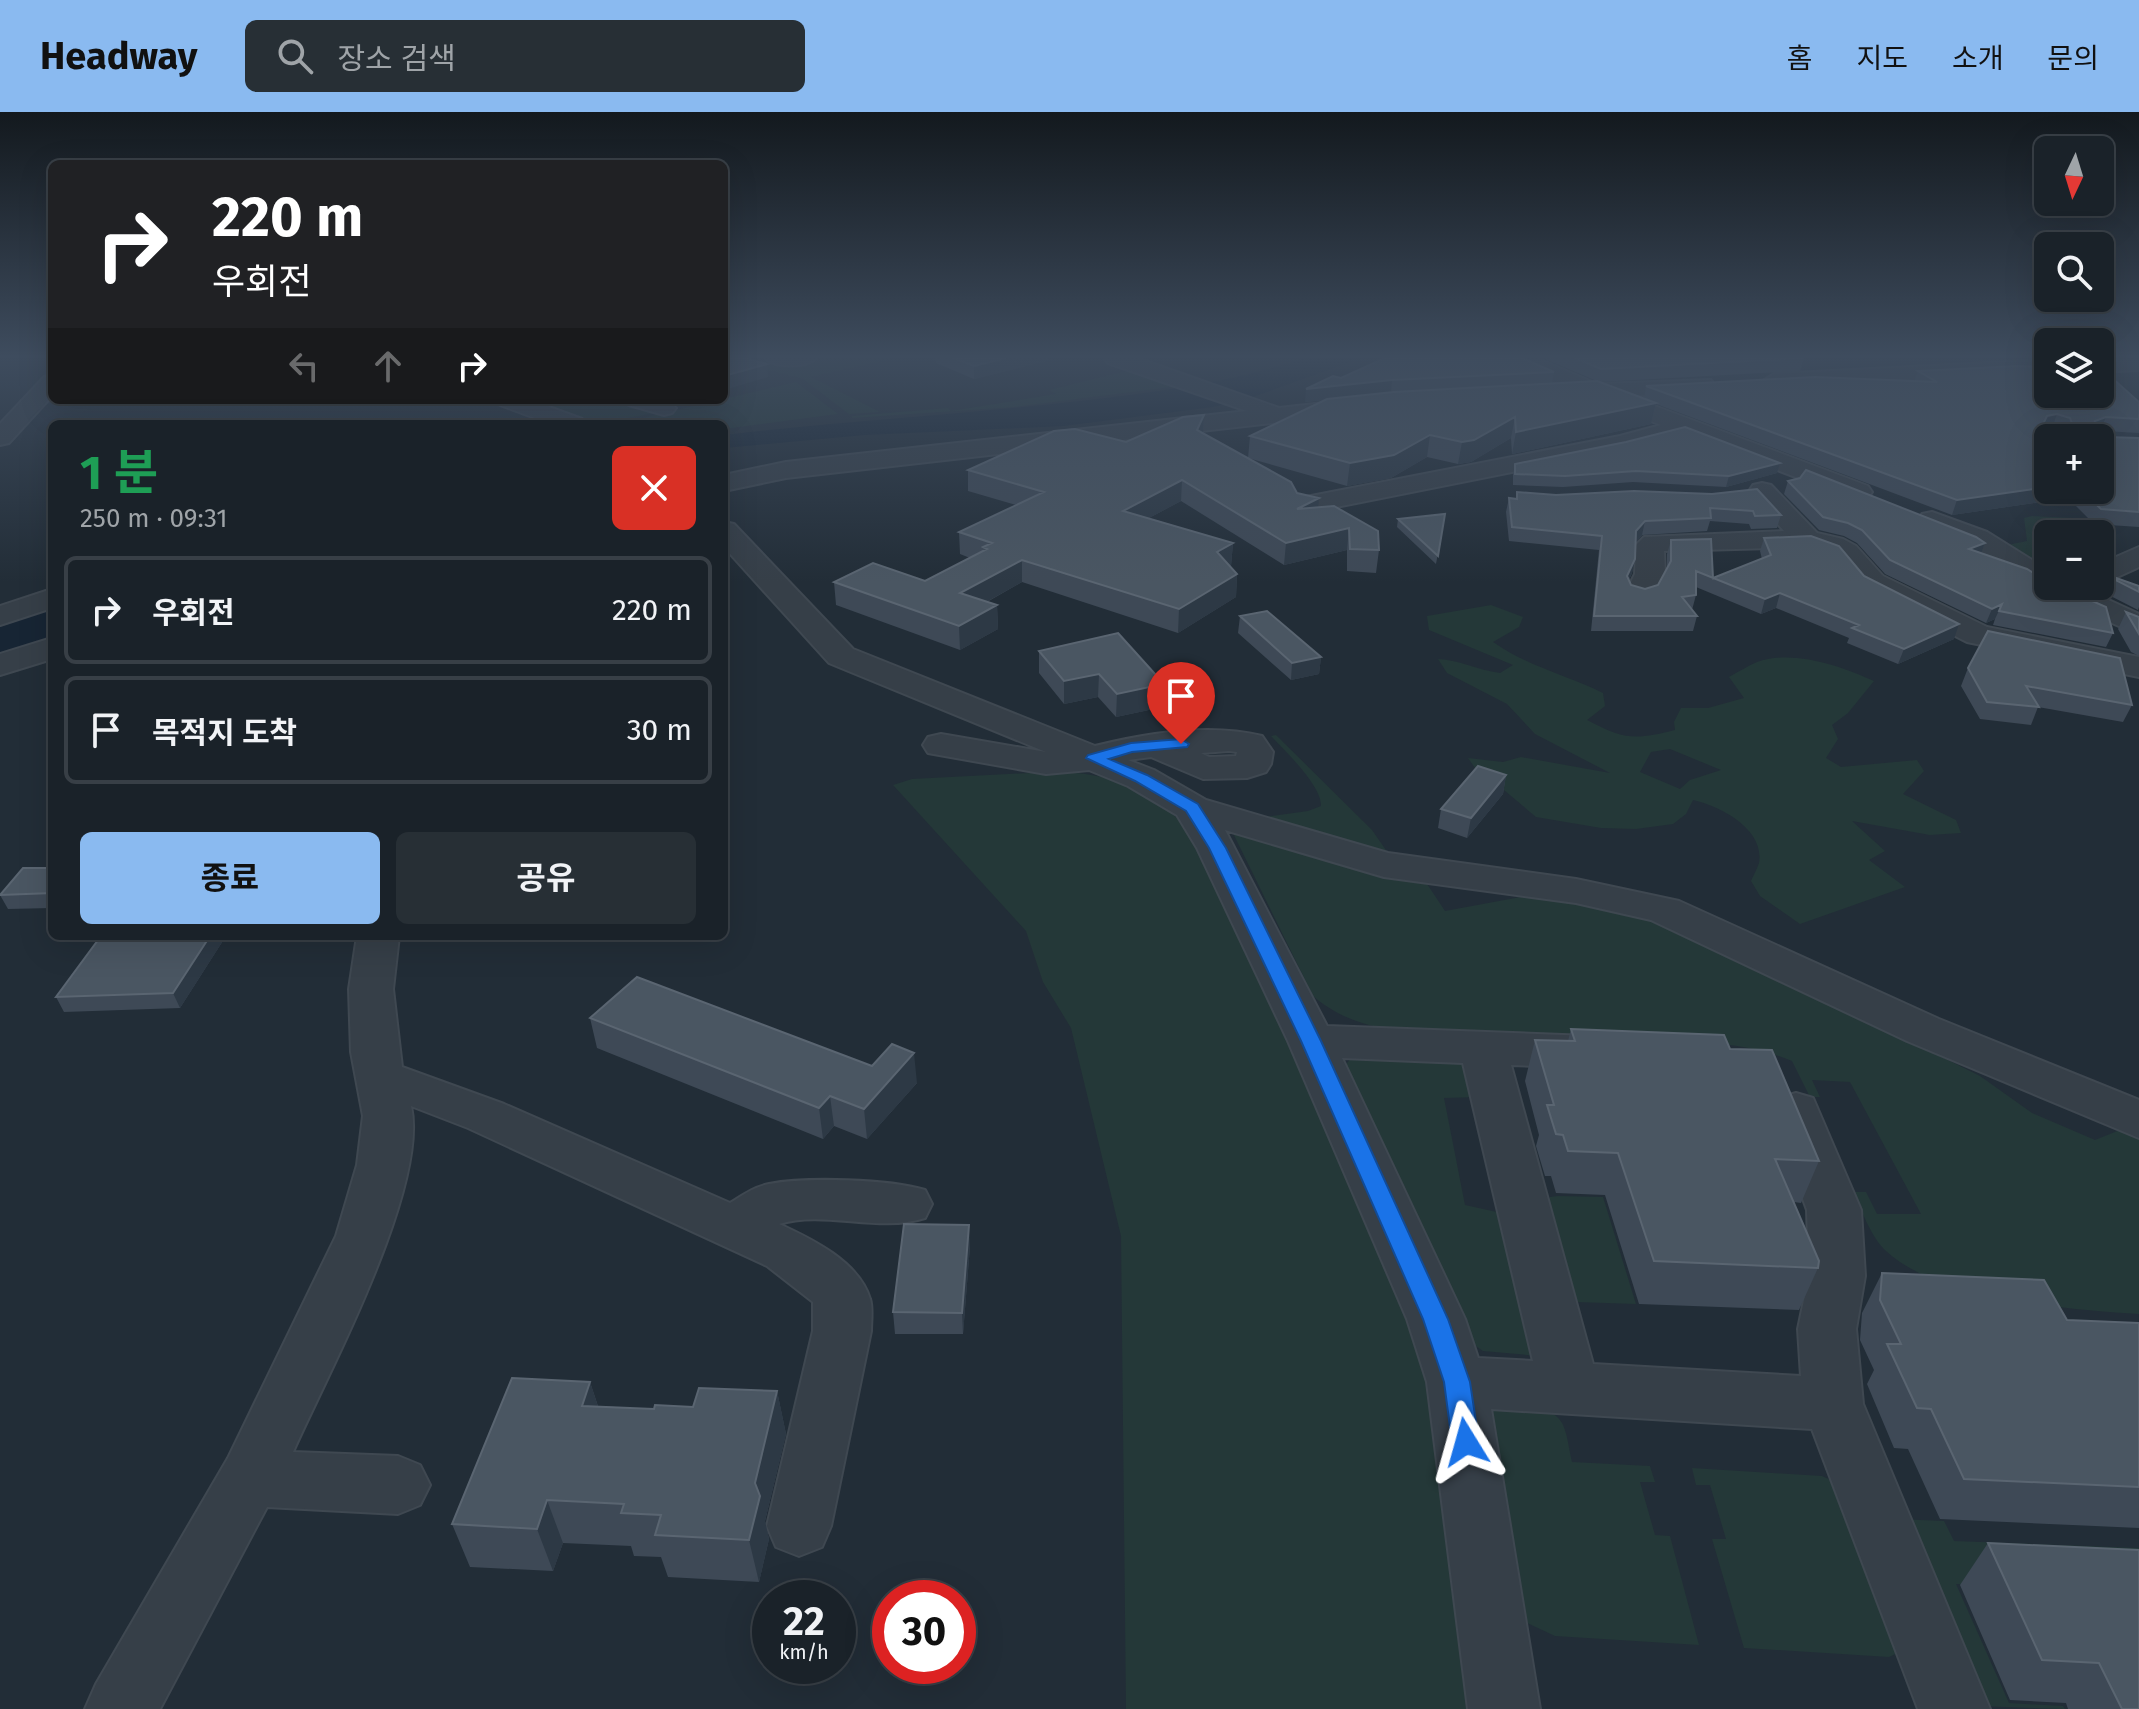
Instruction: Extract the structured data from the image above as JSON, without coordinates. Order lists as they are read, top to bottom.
{
  "north": "bottom",
  "page": {
    "header": "Headway",
    "search": "장소 검색",
    "nav": [
      "홈",
      "지도",
      "소개",
      "문의"
    ],
    "map_buttons": ["+", "−"],
    "turn": ["220 m", "우회전"],
    "heading": ["1 분", "250 m · 09:31"],
    "list": [
      {
        "name": "우회전",
        "value": "220 m"
      },
      {
        "name": "목적지 도착",
        "value": "30 m"
      }
    ],
    "buttons": ["종료", "공유"],
    "speed": "22 km/h",
    "limit": "30"
  }
}
